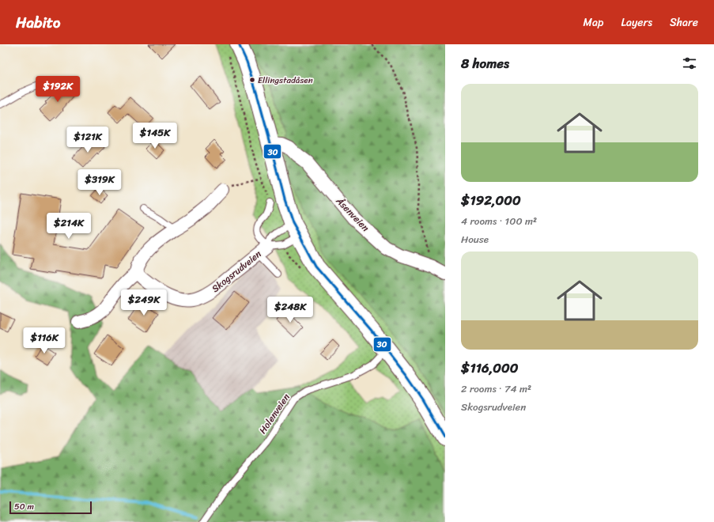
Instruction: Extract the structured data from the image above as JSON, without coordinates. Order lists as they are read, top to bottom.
{
  "streets": {
    "street": ["Åsenveien", "Skogsrudveien"],
    "lane": ["Holenveien"]
  },
  "places": ["Ellingstadåsen"],
  "lines": ["transit line 30"],
  "scale_bar": "50 m",
  "page": {
    "header": "Habito",
    "nav": ["Map", "Layers", "Share"],
    "heading": "8 homes",
    "price": [
      "$192K",
      "$145K",
      "$121K",
      "$319K",
      "$214K",
      "$249K",
      "$248K",
      "$116K"
    ],
    "list": [
      {
        "name": "$192,000",
        "note": "4 rooms · 100 m² · House"
      },
      {
        "name": "$116,000",
        "note": "2 rooms · 74 m² · Skogsrudveien"
      }
    ],
    "scale": "50 m"
  }
}
